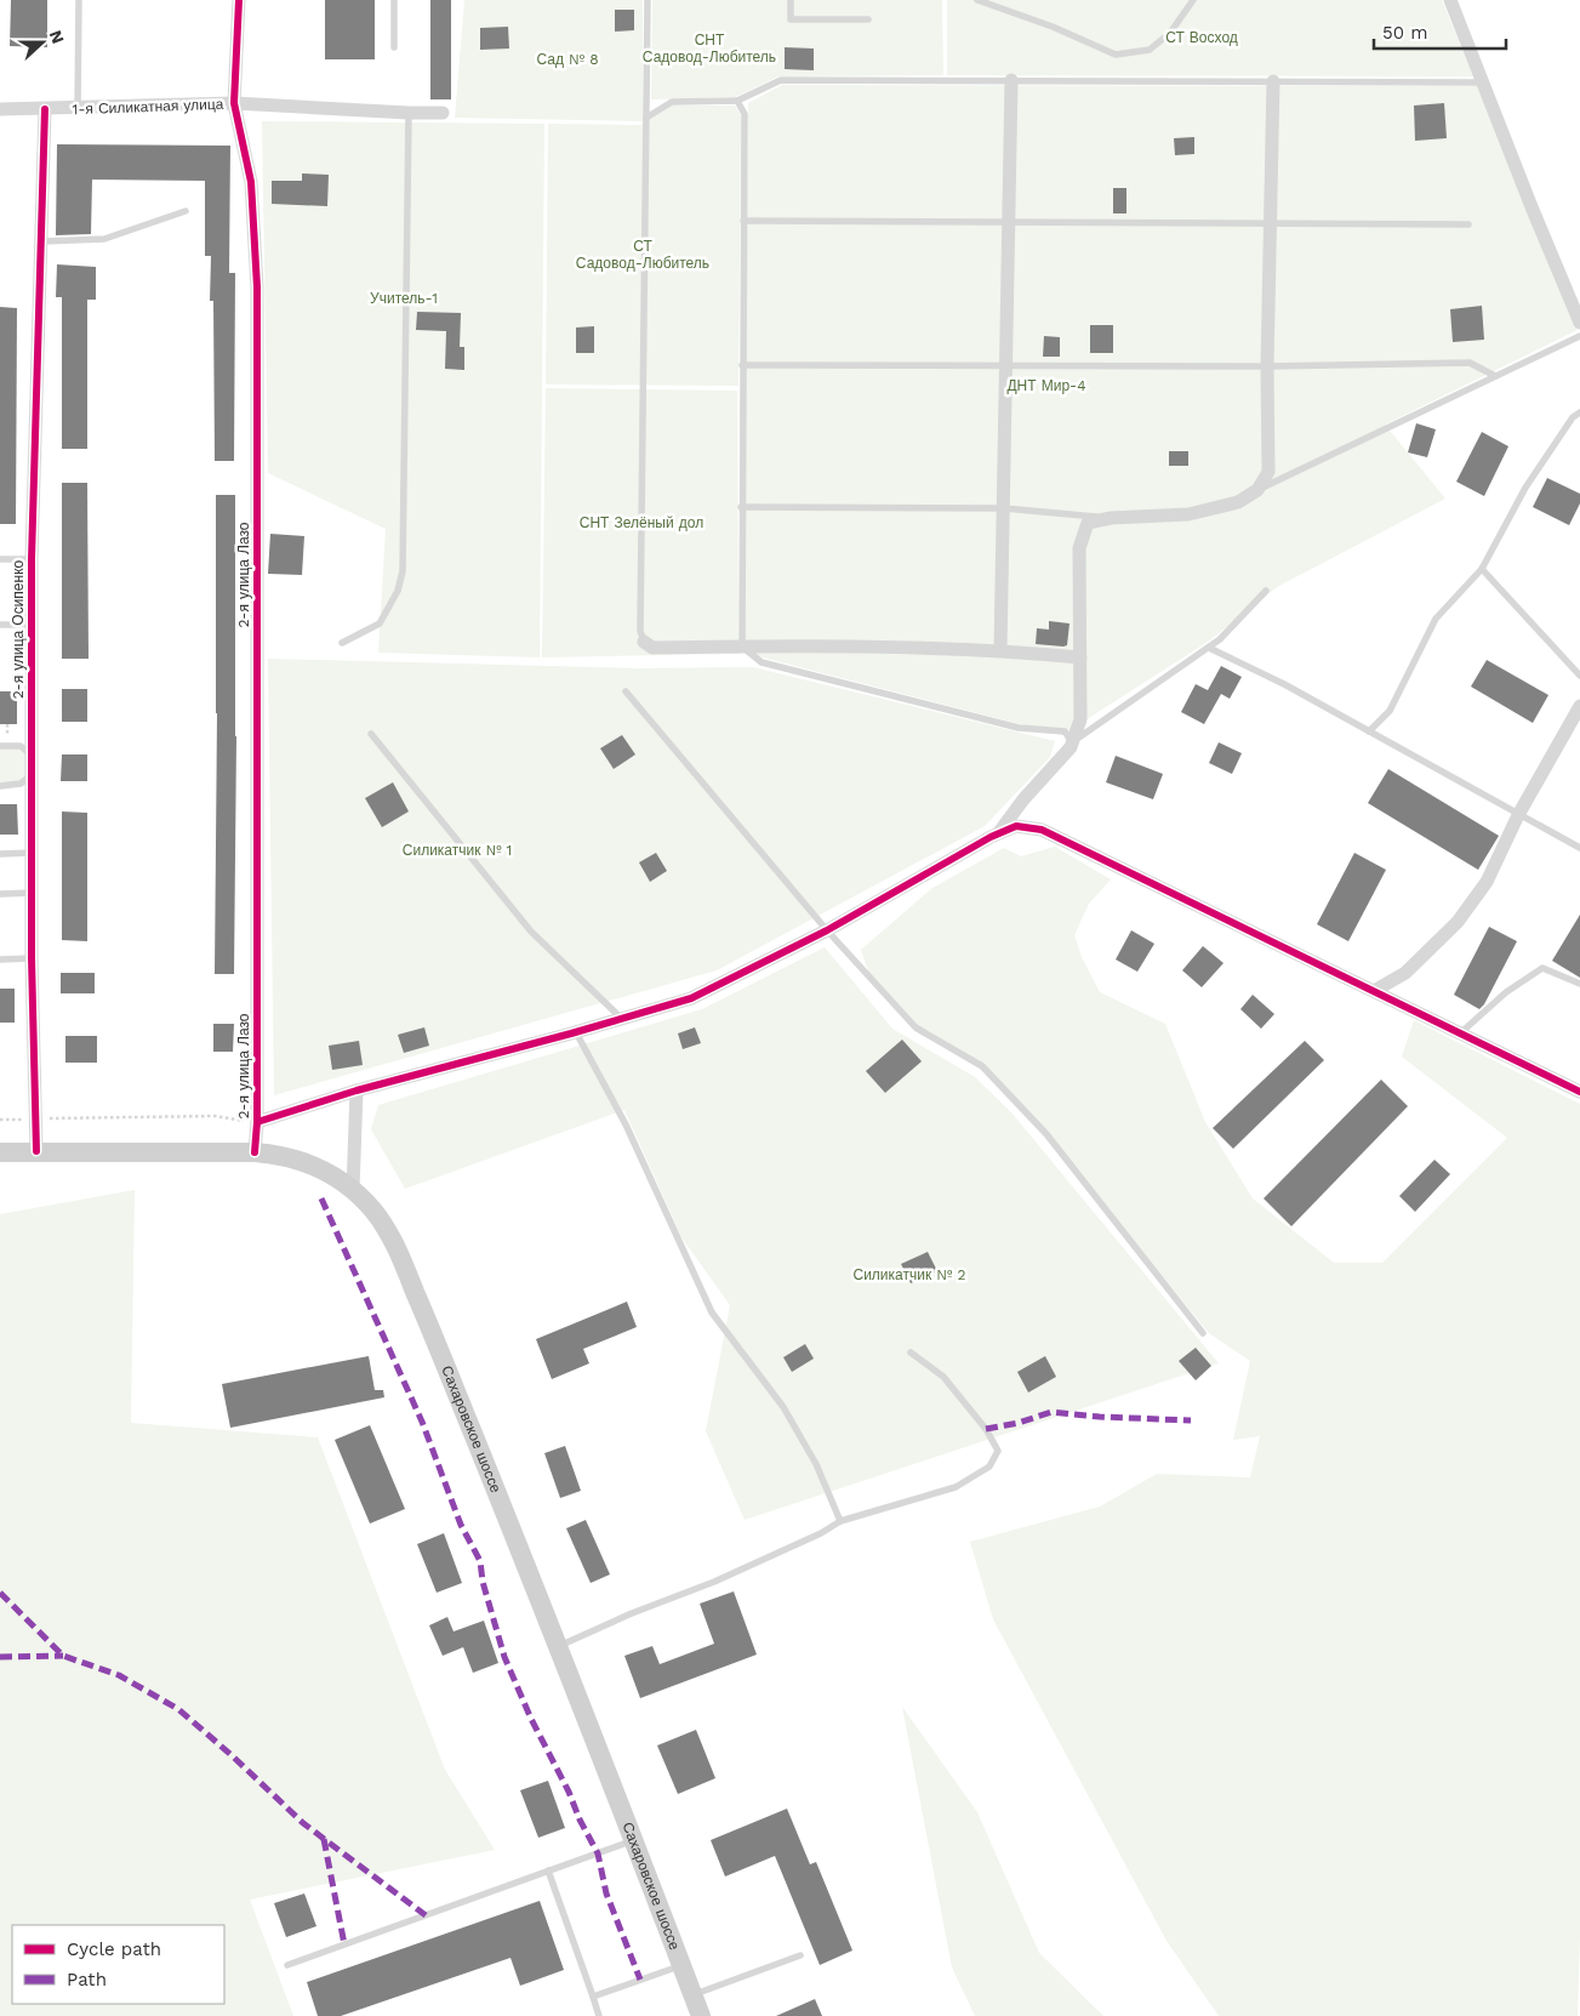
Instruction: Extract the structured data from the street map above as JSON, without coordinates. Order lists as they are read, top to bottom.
{
  "streets": {
    "main road": ["Сахаровское шоссе"],
    "street": ["1-я Силикатная улица", "2-я улица Лазо", "2-я улица Осипенко"]
  },
  "crossings": [
    ["1-я Силикатная улица", "2-я улица Лазо"],
    ["1-я Силикатная улица", "2-я улица Осипенко"],
    ["2-я улица Лазо", "Сахаровское шоссе"],
    ["2-я улица Осипенко", "Сахаровское шоссе"]
  ],
  "parks": [
    "СТ Восход",
    "СНТ Садовод-Любитель",
    "Сад № 8",
    "СТ Садовод-Любитель",
    "Учитель-1",
    "ДНТ Мир-4",
    "СНТ Зелёный дол",
    "Силикатчик № 1",
    "Силикатчик № 2"
  ],
  "legend": ["Cycle path", "Path"],
  "scale_bar": "50 m",
  "north": "right"
}
